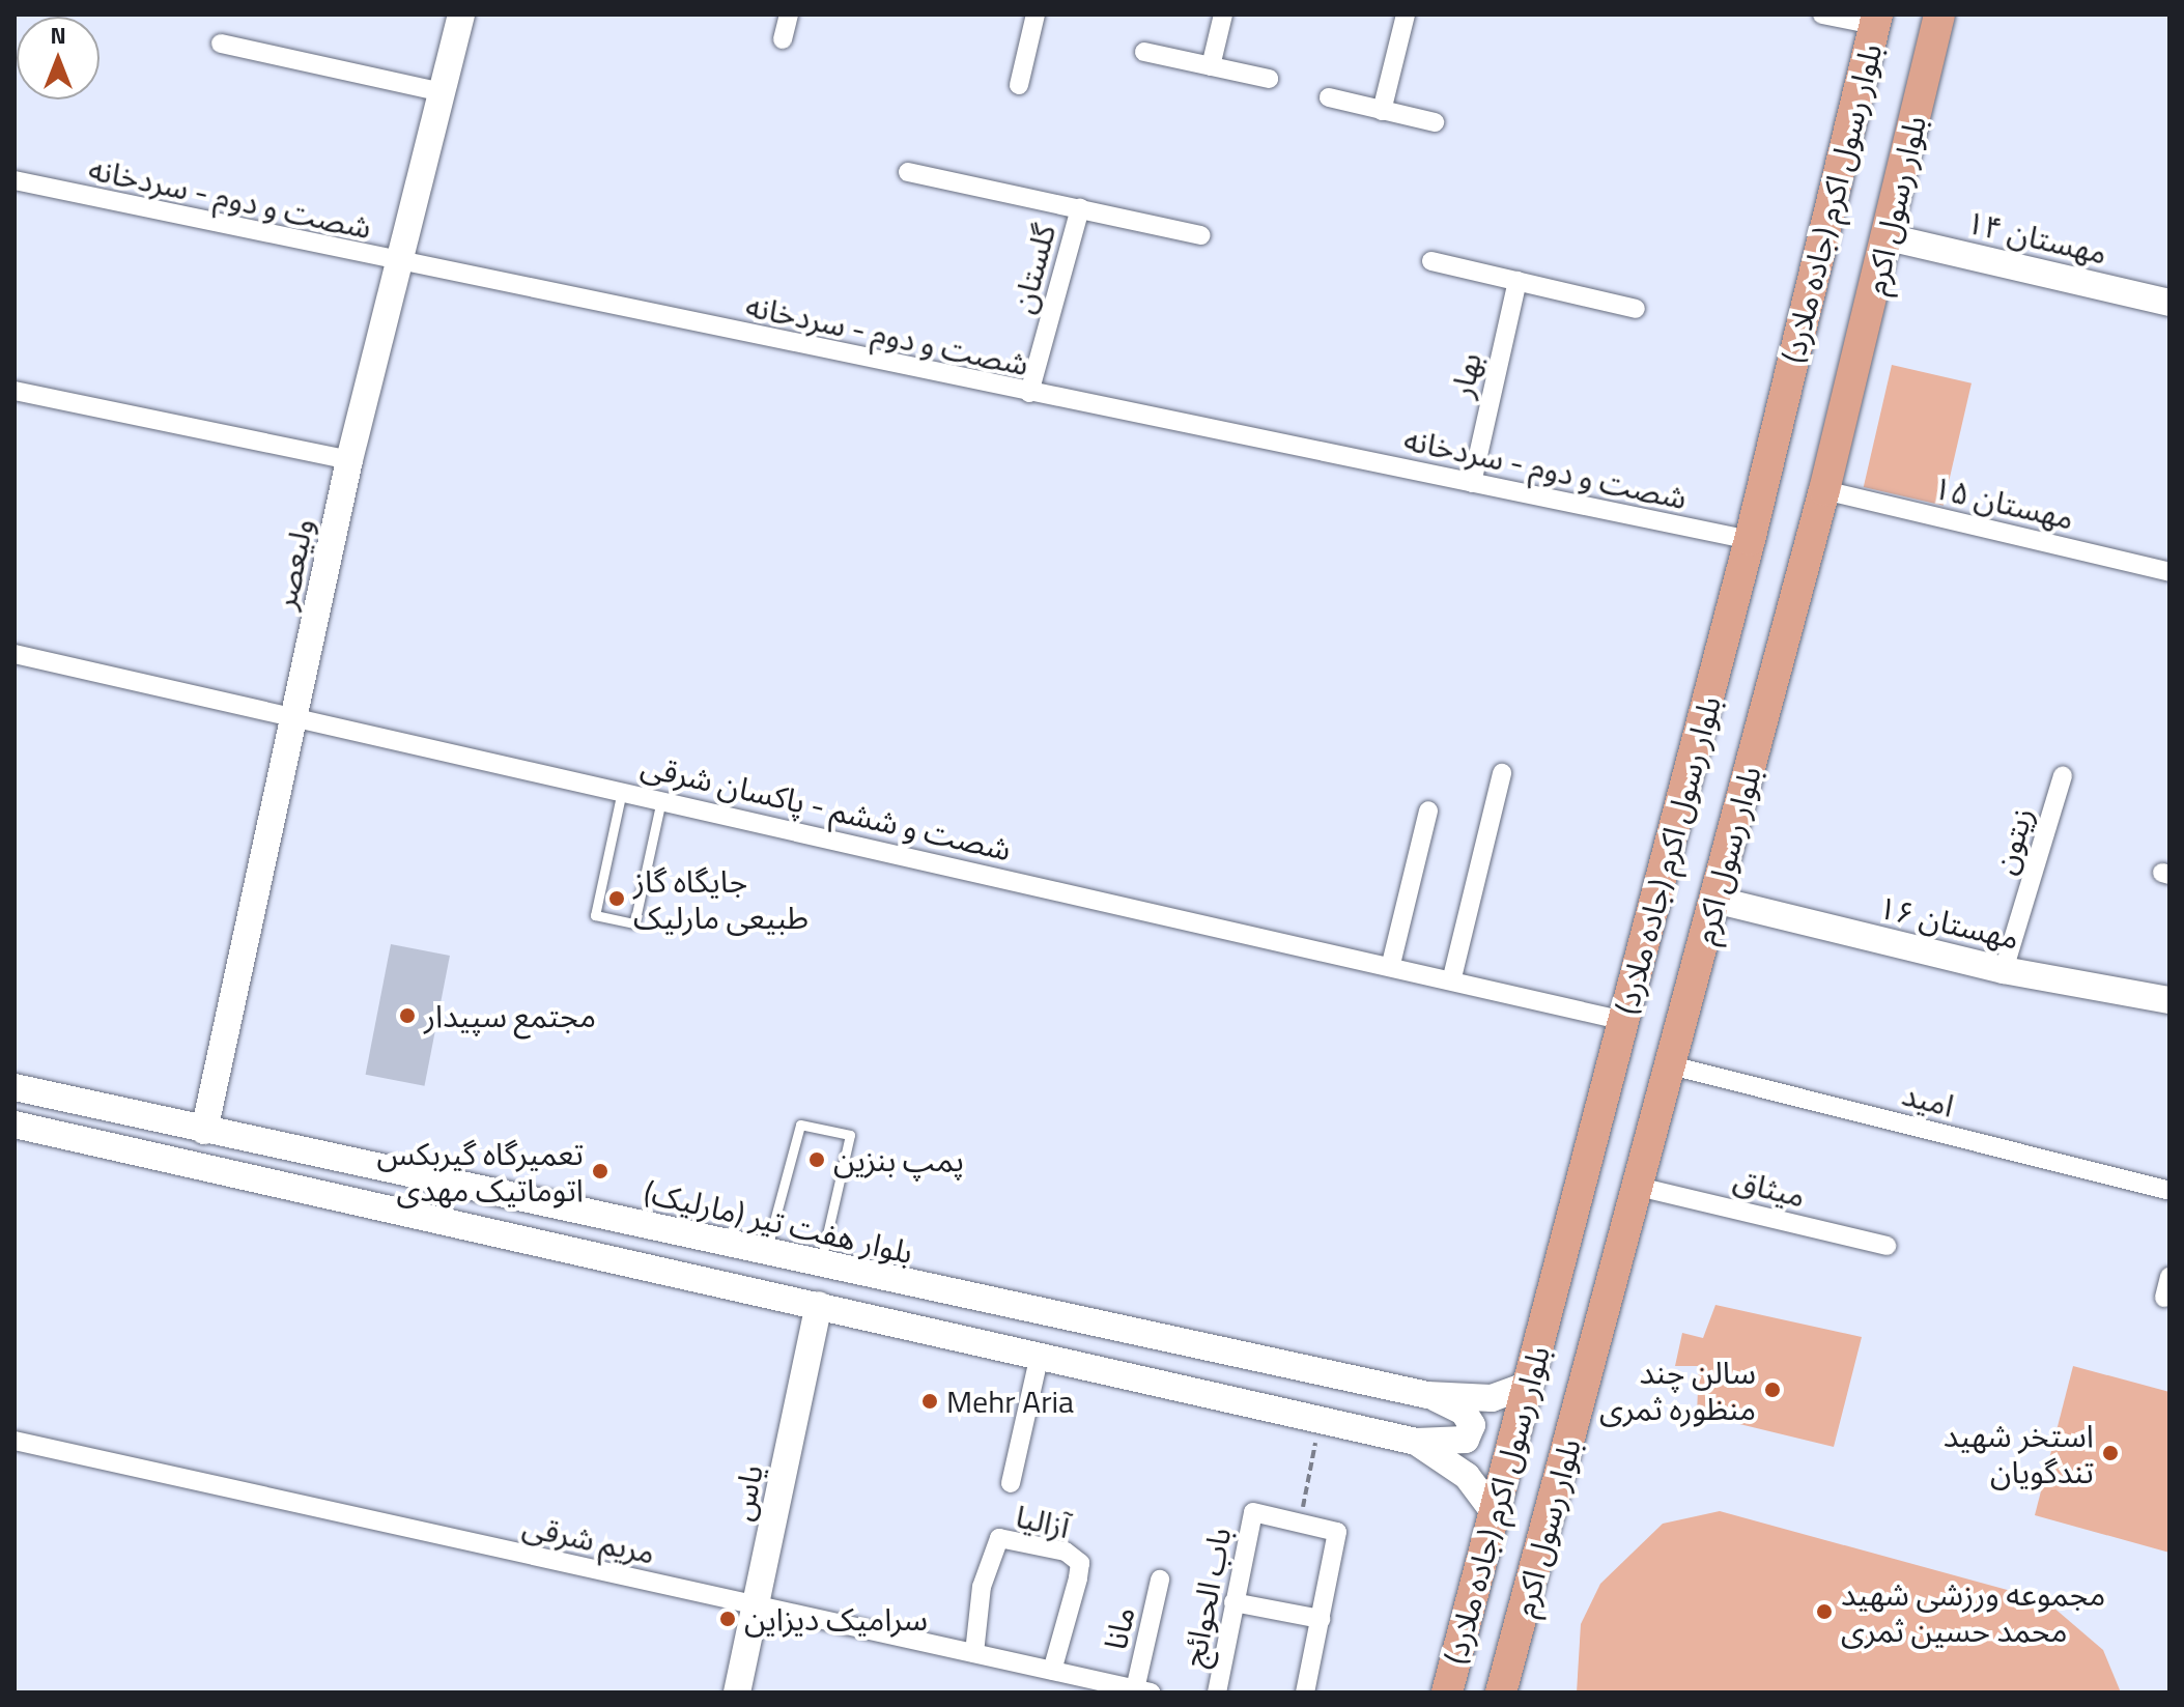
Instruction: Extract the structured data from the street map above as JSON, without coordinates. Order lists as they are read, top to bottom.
{
  "streets": {
    "main road": [
      "بلوار رسول اکرم (جاده ملارد)",
      "بلوار رسول اکرم",
      "مهستان ۱۴",
      "ولیعصر",
      "مهستان ۱۶",
      "بلوار هفت تیر (مارلیک)",
      "یاس"
    ],
    "street": [
      "شصت و دوم - سردخانه",
      "گلستان",
      "بهار",
      "مهستان ۱۵",
      "شصت و ششم - پاکسان شرقی",
      "زیتون",
      "امید",
      "میثاق",
      "آزالیا",
      "مریم شرقی",
      "باب الحوائج",
      "مانا"
    ]
  },
  "crossings": [
    ["شصت و دوم - سردخانه", "بلوار رسول اکرم (جاده ملارد)"],
    ["شصت و دوم - سردخانه", "گلستان"],
    ["شصت و دوم - سردخانه", "بهار"],
    ["شصت و دوم - سردخانه", "ولیعصر"],
    ["بلوار رسول اکرم (جاده ملارد)", "شصت و ششم - پاکسان شرقی"],
    ["بلوار رسول اکرم (جاده ملارد)", "بلوار هفت تیر (مارلیک)"],
    ["بلوار رسول اکرم", "مهستان ۱۴"],
    ["بلوار رسول اکرم", "مهستان ۱۵"],
    ["بلوار رسول اکرم", "مهستان ۱۶"],
    ["بلوار رسول اکرم", "امید"],
    ["بلوار رسول اکرم", "میثاق"],
    ["ولیعصر", "شصت و ششم - پاکسان شرقی"],
    ["ولیعصر", "بلوار هفت تیر (مارلیک)"],
    ["زیتون", "مهستان ۱۶"],
    ["یاس", "مریم شرقی"],
    ["آزالیا", "مریم شرقی"],
    ["مریم شرقی", "مانا"]
  ],
  "places": [
    "جایگاه گاز طبیعی مارلیک",
    "مجتمع سپیدار",
    "پمپ بنزین",
    "تعمیرگاه گیربکس اتوماتیک مهدی",
    "سالن چند منظوره ثمری",
    "Mehr Aria",
    "استخر شهید تندگویان",
    "مجموعه ورزشی شهید محمد حسین ثمری",
    "سرامیک دیزاین"
  ],
  "north": "top"
}
